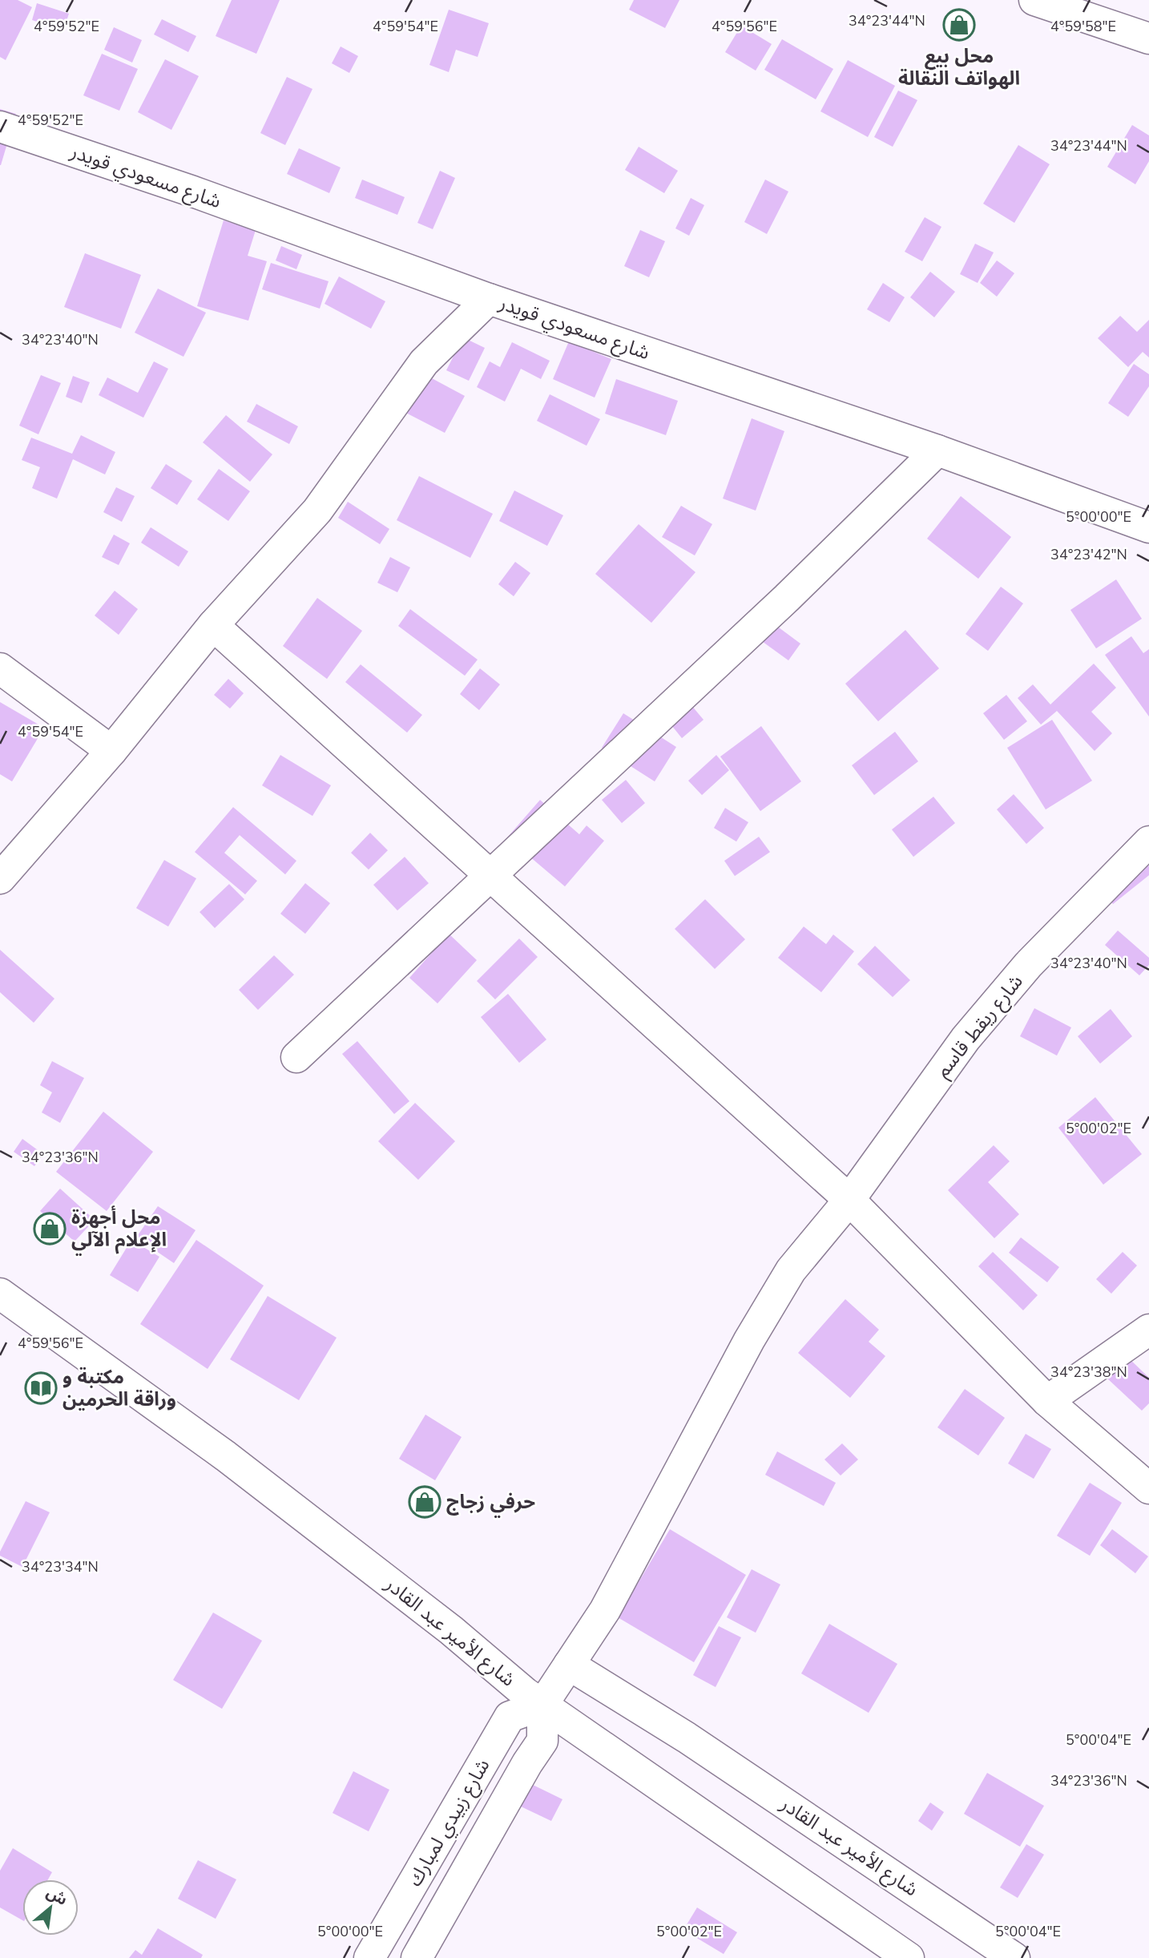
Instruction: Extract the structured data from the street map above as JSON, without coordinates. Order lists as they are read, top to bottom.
{
  "streets": {
    "street": [
      "شارع مسعودي قويدر",
      "شارع ريقط قاسم",
      "شارع الأمير عبد القادر",
      "شارع زبيدي لمبارك"
    ]
  },
  "crossings": [
    ["شارع ريقط قاسم", "شارع الأمير عبد القادر"],
    ["شارع ريقط قاسم", "شارع زبيدي لمبارك"],
    ["شارع الأمير عبد القادر", "شارع زبيدي لمبارك"]
  ],
  "places": {
    "shop": ["محل بيع الهواتف النقالة", "محل أجهزة الإعلام الآلي", "حرفي زجاج"],
    "library": ["مكتبة و وراقة الحرمين"]
  },
  "north": "top right",
  "coordinates": [
    "34°23'44\"N",
    "4°59'52\"E",
    "4°59'54\"E",
    "4°59'56\"E",
    "4°59'58\"E",
    "34°23'40\"N",
    "5°00'00\"E",
    "34°23'42\"N",
    "5°00'02\"E",
    "34°23'36\"N",
    "34°23'38\"N",
    "34°23'34\"N",
    "5°00'04\"E"
  ]
}
